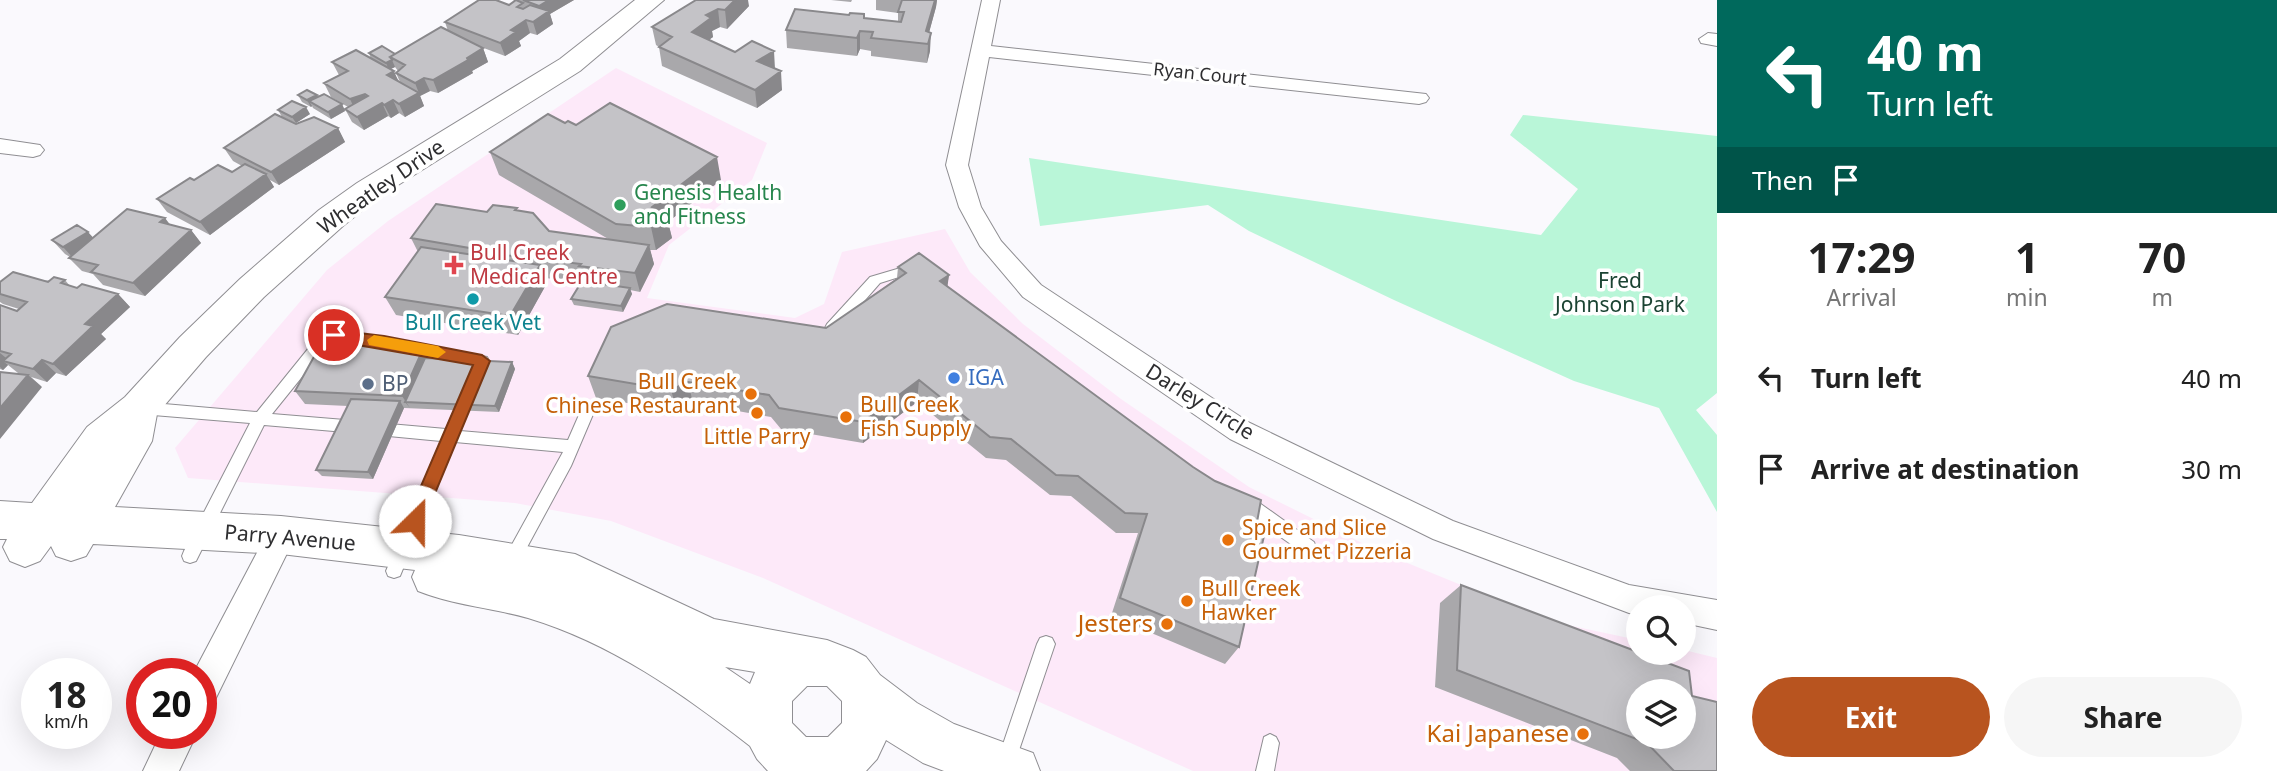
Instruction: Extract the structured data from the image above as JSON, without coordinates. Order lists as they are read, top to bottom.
{
  "streets": {
    "main road": ["Wheatley Drive", "Parry Avenue"],
    "street": ["Ryan Court", "Darley Circle"]
  },
  "crossings": [
    ["Ryan Court", "Darley Circle"],
    ["Wheatley Drive", "Parry Avenue"]
  ],
  "parks": ["Fred Johnson Park"],
  "places": {
    "other": [
      "Genesis Health and Fitness",
      "Bull Creek Vet",
      "IGA",
      "BP",
      "Bull Creek Chinese Restaurant",
      "Little Parry",
      "Bull Creek Fish Supply",
      "Spice and Slice Gourmet Pizzeria",
      "Bull Creek Hawker",
      "Jesters",
      "Kai Japanese"
    ],
    "health": ["Bull Creek Medical Centre"]
  },
  "page": {
    "turn": ["40 m", "Turn left"],
    "then": "Then",
    "eta": [
      "17:29",
      "Arrival",
      "1",
      "min",
      "70",
      "m"
    ],
    "list": [
      {
        "name": "Turn left",
        "value": "40 m"
      },
      {
        "name": "Arrive at destination",
        "value": "30 m"
      }
    ],
    "speed": "18 km/h",
    "limit": "20",
    "buttons": ["Exit", "Share"]
  }
}
